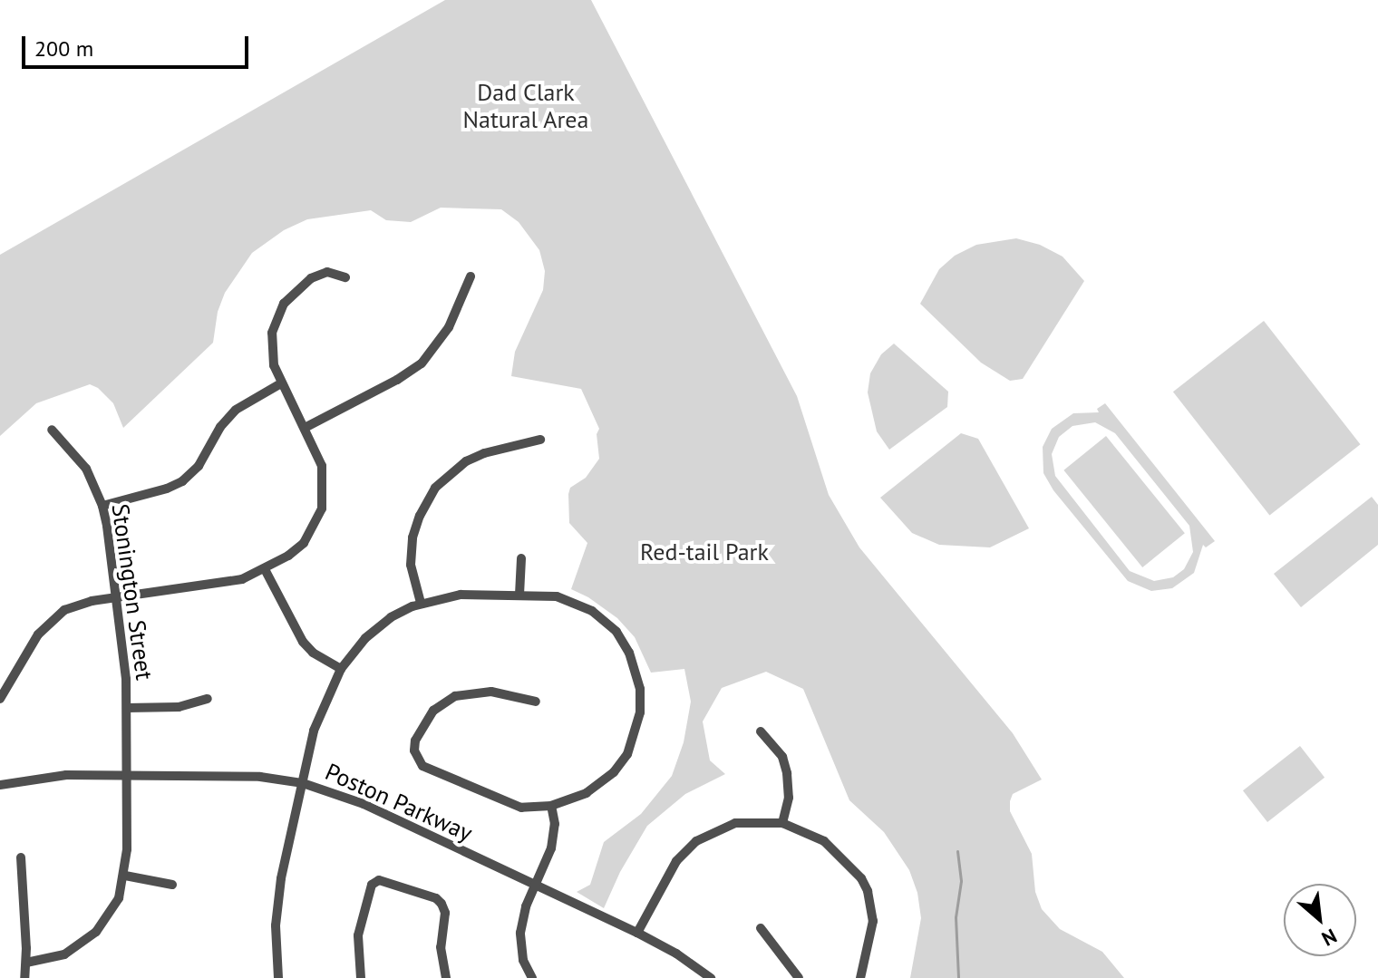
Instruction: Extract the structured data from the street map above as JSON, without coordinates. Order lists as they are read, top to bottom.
{
  "streets": {
    "street": ["Stonington Street", "Poston Parkway"]
  },
  "crossings": [
    ["Stonington Street", "Poston Parkway"]
  ],
  "parks": ["Dad Clark Natural Area", "Red-tail Park"],
  "scale_bar": "200 m",
  "north": "bottom right"
}
